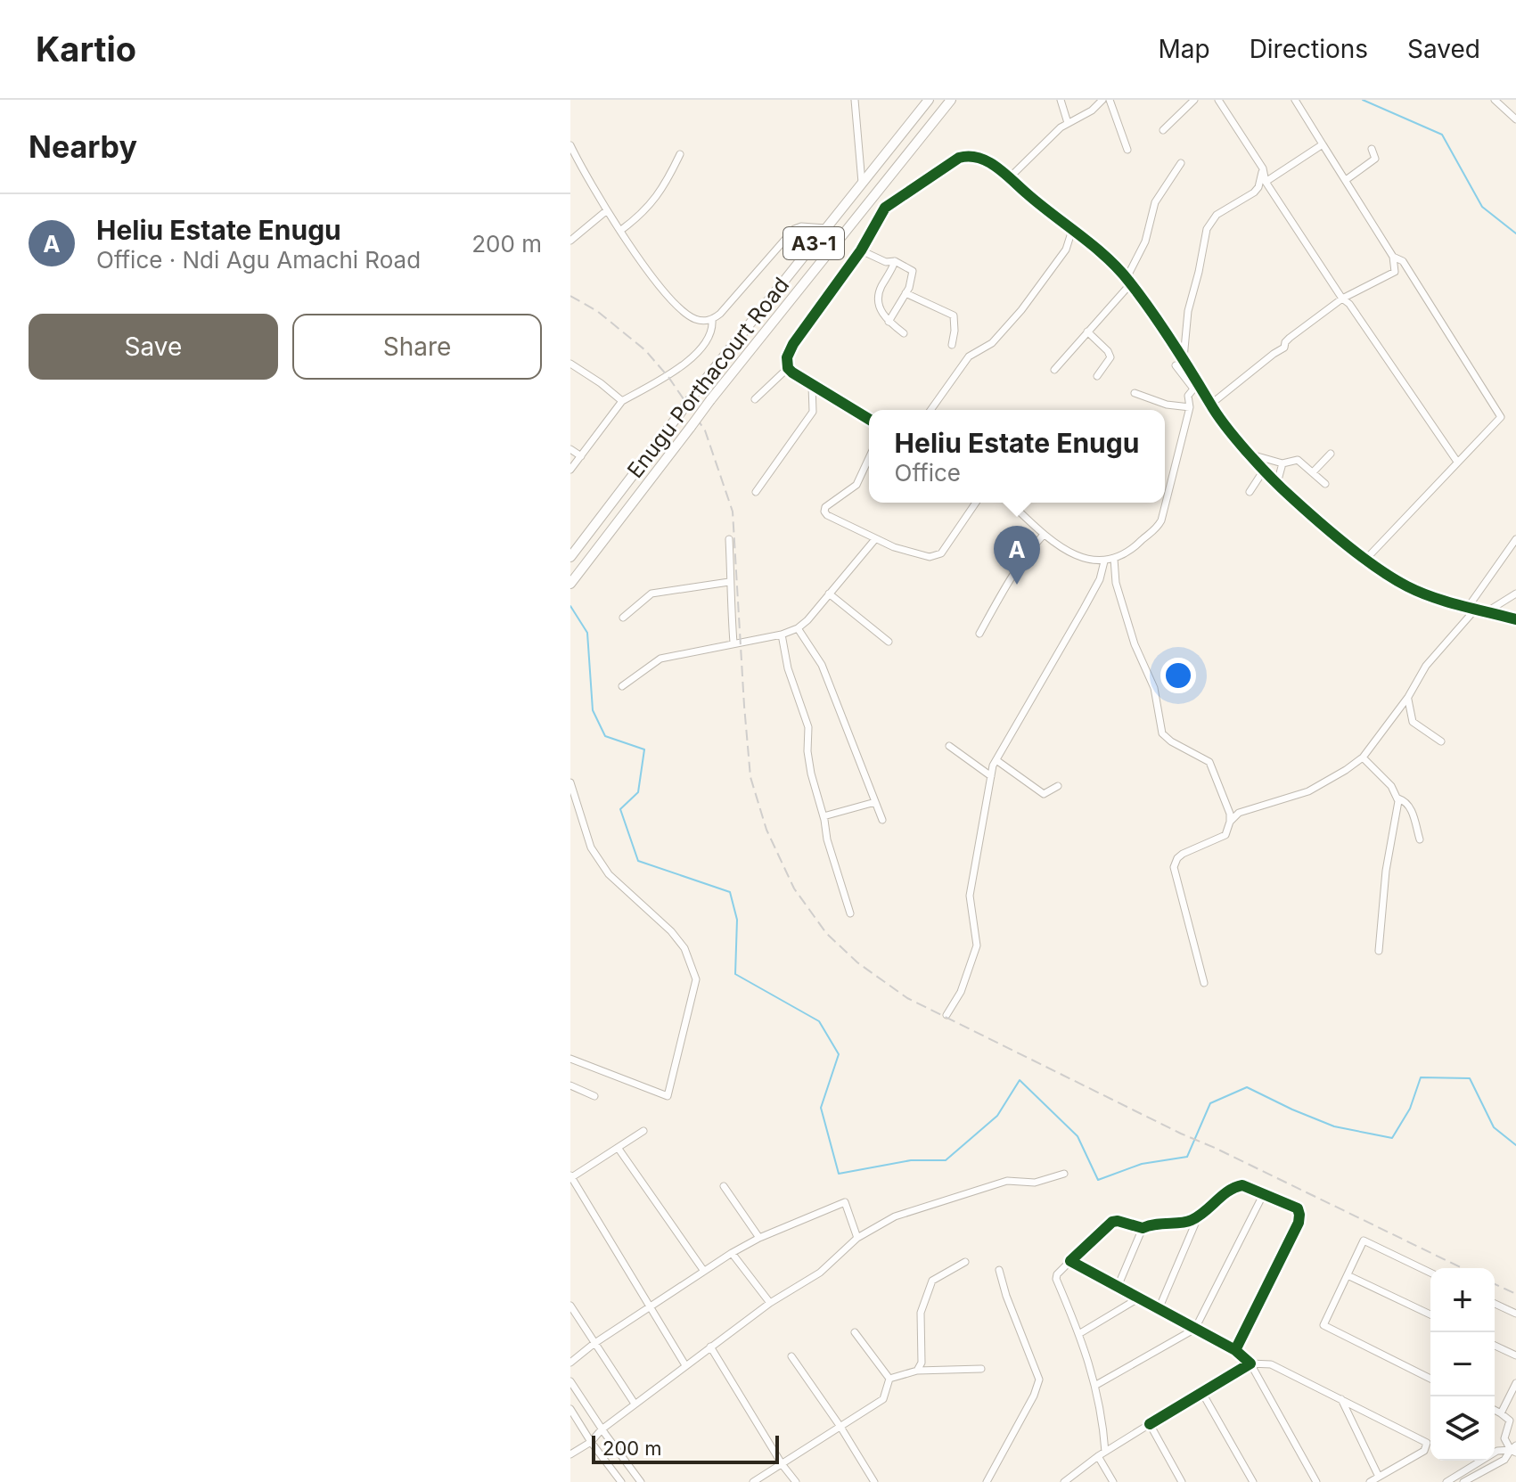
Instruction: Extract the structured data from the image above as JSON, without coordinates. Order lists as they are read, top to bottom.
{
  "streets": {
    "highway": ["A3-1", "Enugu Porthacourt Road"]
  },
  "scale_bar": "200 m",
  "page": {
    "header": "Kartio",
    "nav": ["Map", "Directions", "Saved"],
    "heading": "Nearby",
    "list": [
      {
        "mark": "A",
        "name": "Heliu Estate Enugu",
        "note": "Office · Ndi Agu Amachi Road",
        "value": "200 m"
      }
    ],
    "buttons": ["Save", "Share"],
    "popup": ["Heliu Estate Enugu", "Office"],
    "pins": "A",
    "map_buttons": ["+", "−"],
    "scale": "200 m"
  }
}
